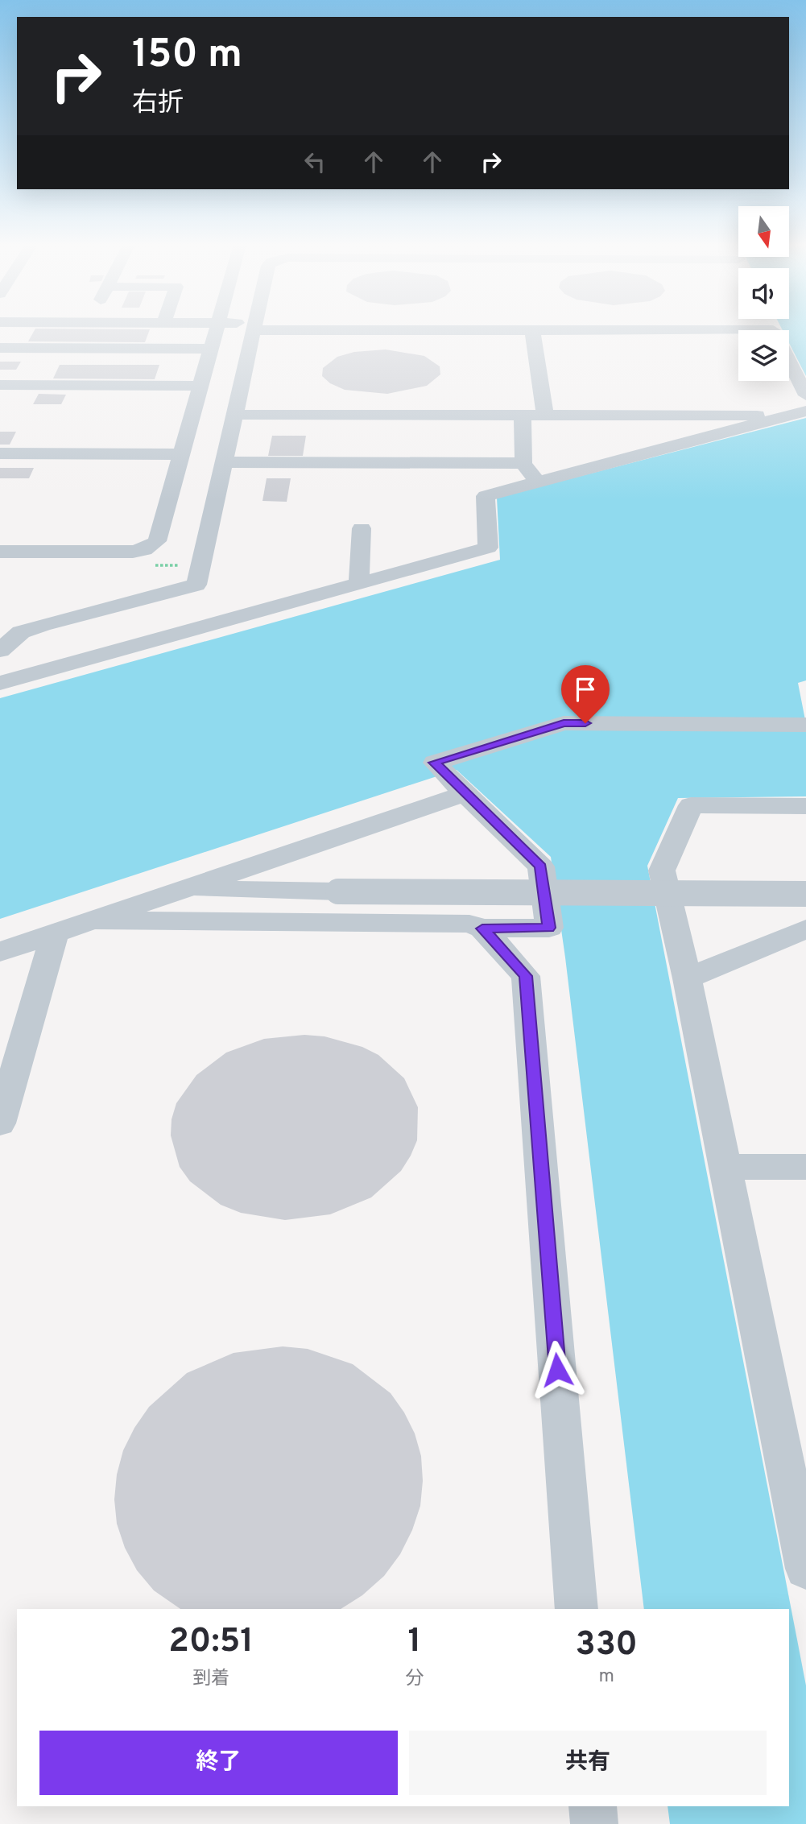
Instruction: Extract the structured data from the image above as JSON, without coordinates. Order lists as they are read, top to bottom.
{
  "north": "bottom",
  "page": {
    "turn": ["150 m", "右折"],
    "eta": [
      "20:51",
      "到着",
      "1",
      "分",
      "330",
      "m"
    ],
    "buttons": ["終了", "共有"]
  }
}
